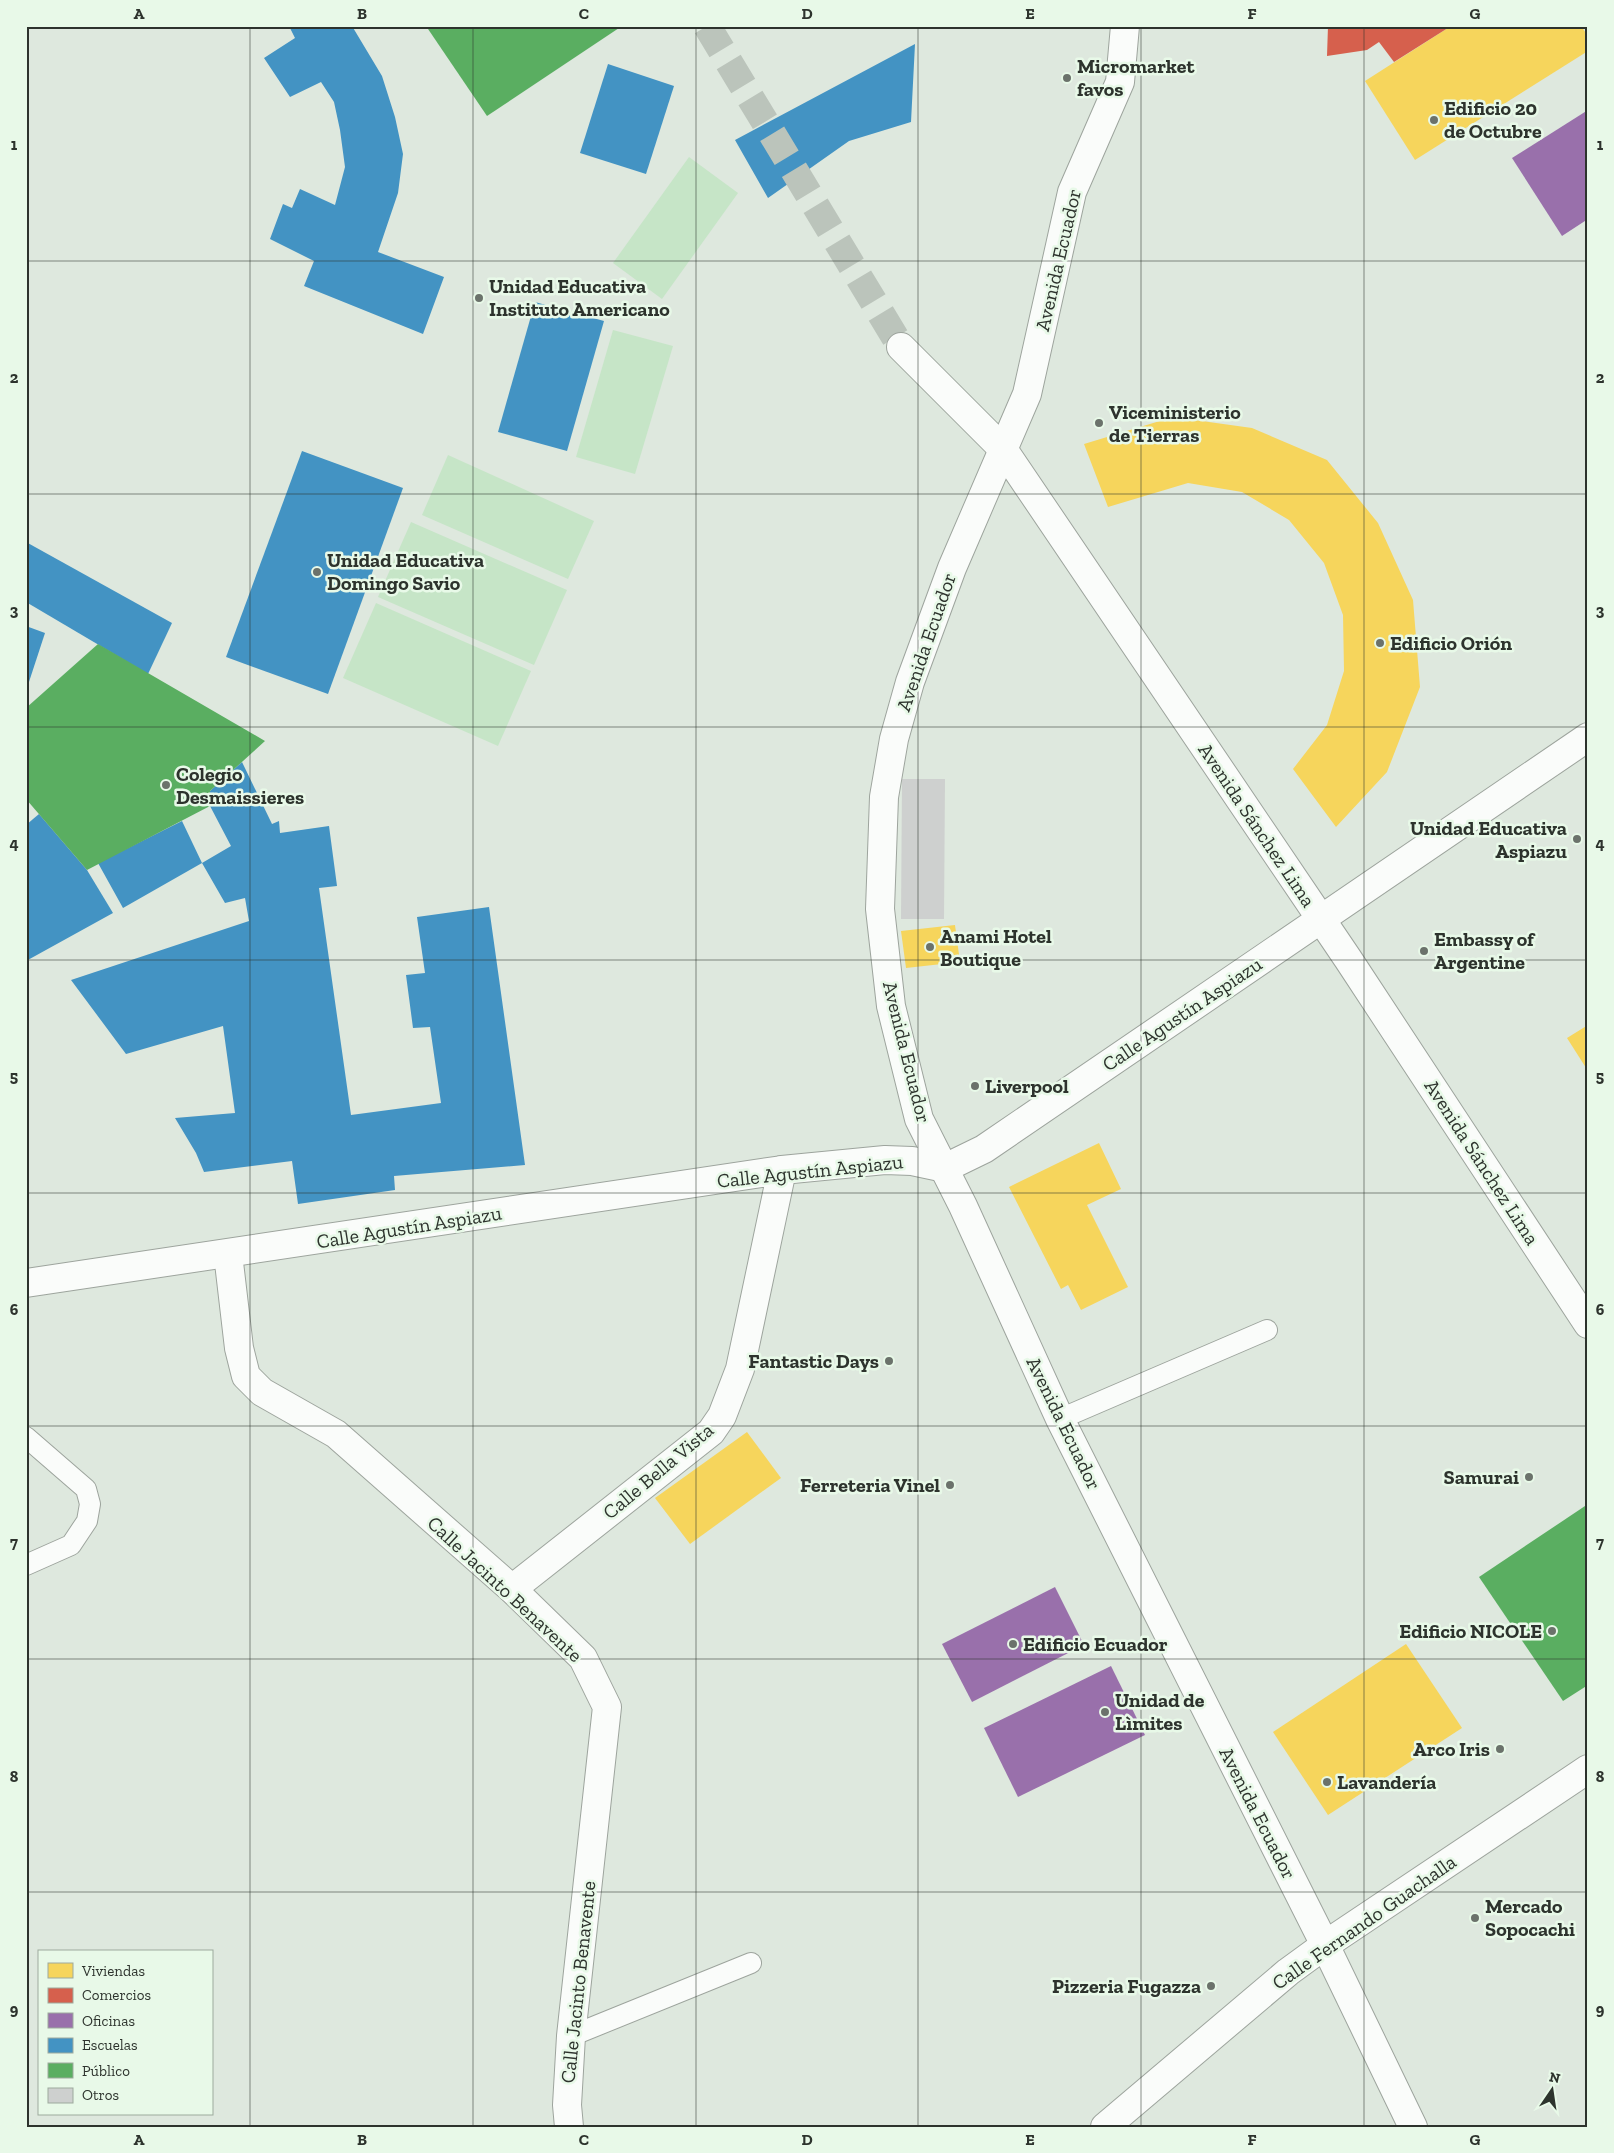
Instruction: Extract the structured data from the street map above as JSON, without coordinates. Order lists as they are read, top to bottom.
{
  "streets": {
    "street": [
      "Avenida Ecuador",
      "Avenida Sánchez Lima",
      "Calle Agustín Aspiazu",
      "Calle Bella Vista",
      "Calle Jacinto Benavente",
      "Calle Fernando Guachalla"
    ]
  },
  "crossings": [
    ["Avenida Ecuador", "Avenida Sánchez Lima"],
    ["Avenida Ecuador", "Calle Agustín Aspiazu"],
    ["Avenida Ecuador", "Calle Fernando Guachalla"],
    ["Avenida Sánchez Lima", "Calle Agustín Aspiazu"],
    ["Calle Agustín Aspiazu", "Calle Bella Vista"],
    ["Calle Agustín Aspiazu", "Calle Jacinto Benavente"],
    ["Calle Bella Vista", "Calle Jacinto Benavente"]
  ],
  "places": [
    "Micromarket favos",
    "Edificio 20 de Octubre",
    "Unidad Educativa Instituto Americano",
    "Viceministerio de Tierras",
    "Unidad Educativa Domingo Savio",
    "Edificio Orión",
    "Colegio Desmaissieres",
    "Unidad Educativa Aspiazu",
    "Anami Hotel Boutique",
    "Embassy of Argentine",
    "Liverpool",
    "Fantastic Days",
    "Samurai",
    "Ferreteria Vinel",
    "Edificio NICOLE",
    "Edificio Ecuador",
    "Unidad de Lìmites",
    "Arco Iris",
    "Lavandería",
    "Mercado Sopocachi",
    "Pizzeria Fugazza"
  ],
  "legend": [
    "Viviendas",
    "Comercios",
    "Oficinas",
    "Escuelas",
    "Público",
    "Otros"
  ],
  "north": "top",
  "grid": {
    "columns": [
      "A",
      "B",
      "C",
      "D",
      "E",
      "F",
      "G"
    ],
    "rows": [
      "1",
      "2",
      "3",
      "4",
      "5",
      "6",
      "7",
      "8",
      "9"
    ]
  }
}
